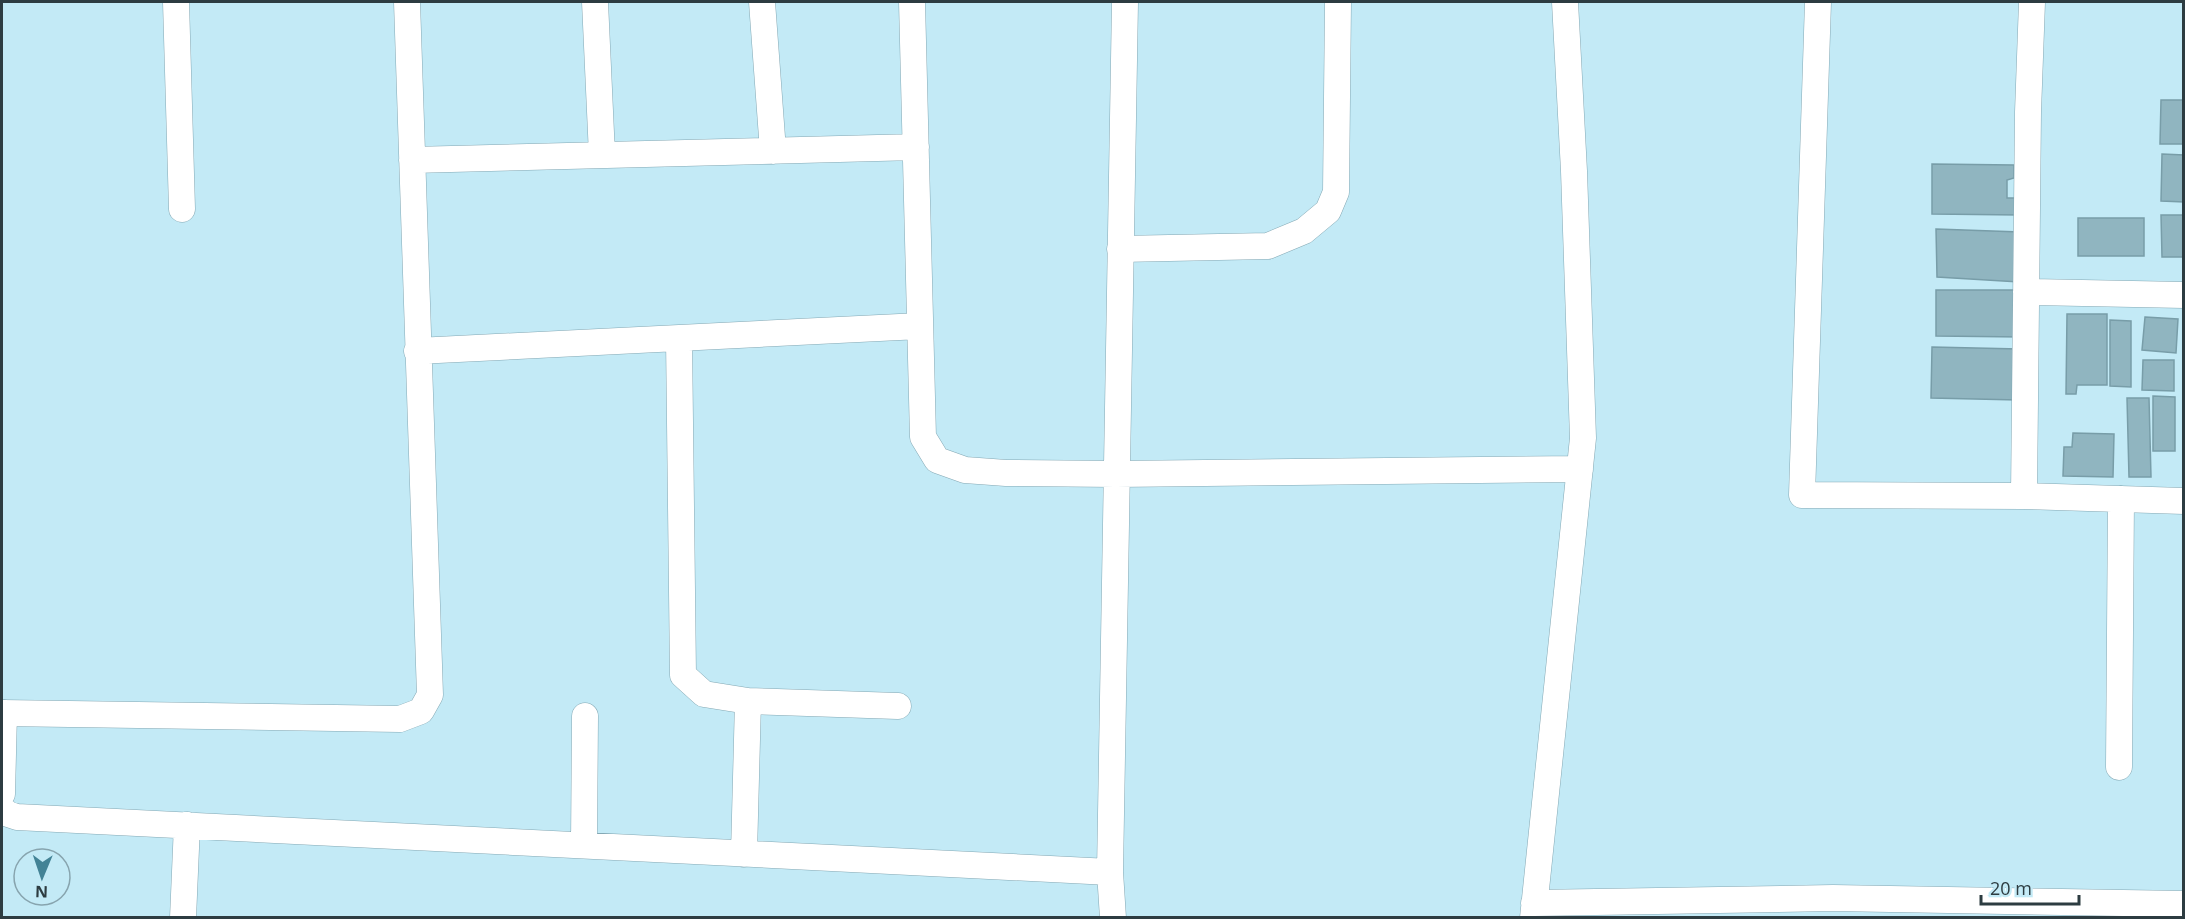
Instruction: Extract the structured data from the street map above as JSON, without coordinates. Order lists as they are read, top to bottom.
{
  "scale_bar": "20 m",
  "north": "bottom"
}
